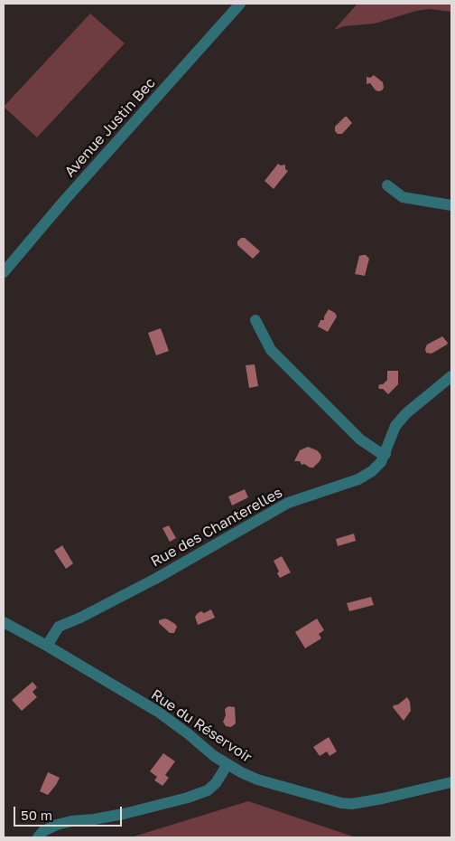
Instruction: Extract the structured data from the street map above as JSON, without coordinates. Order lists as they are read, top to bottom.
{
  "streets": {
    "street": ["Avenue Justin Bec", "Rue des Chanterelles", "Rue du Réservoir"]
  },
  "crossings": [
    ["Rue des Chanterelles", "Rue du Réservoir"]
  ],
  "scale_bar": "50 m"
}
